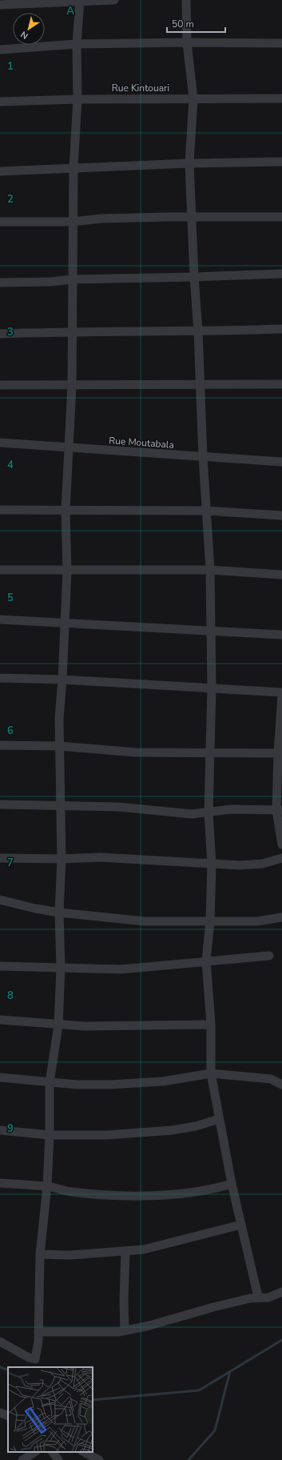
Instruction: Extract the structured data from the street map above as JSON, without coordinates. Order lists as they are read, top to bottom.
{
  "streets": {
    "street": ["Rue Kintouari", "Rue Moutabala"]
  },
  "scale_bar": "50 m",
  "north": "bottom left",
  "grid": {
    "columns": ["A"],
    "rows": [
      "1",
      "2",
      "3",
      "4",
      "5",
      "6",
      "7",
      "8",
      "9"
    ]
  }
}
